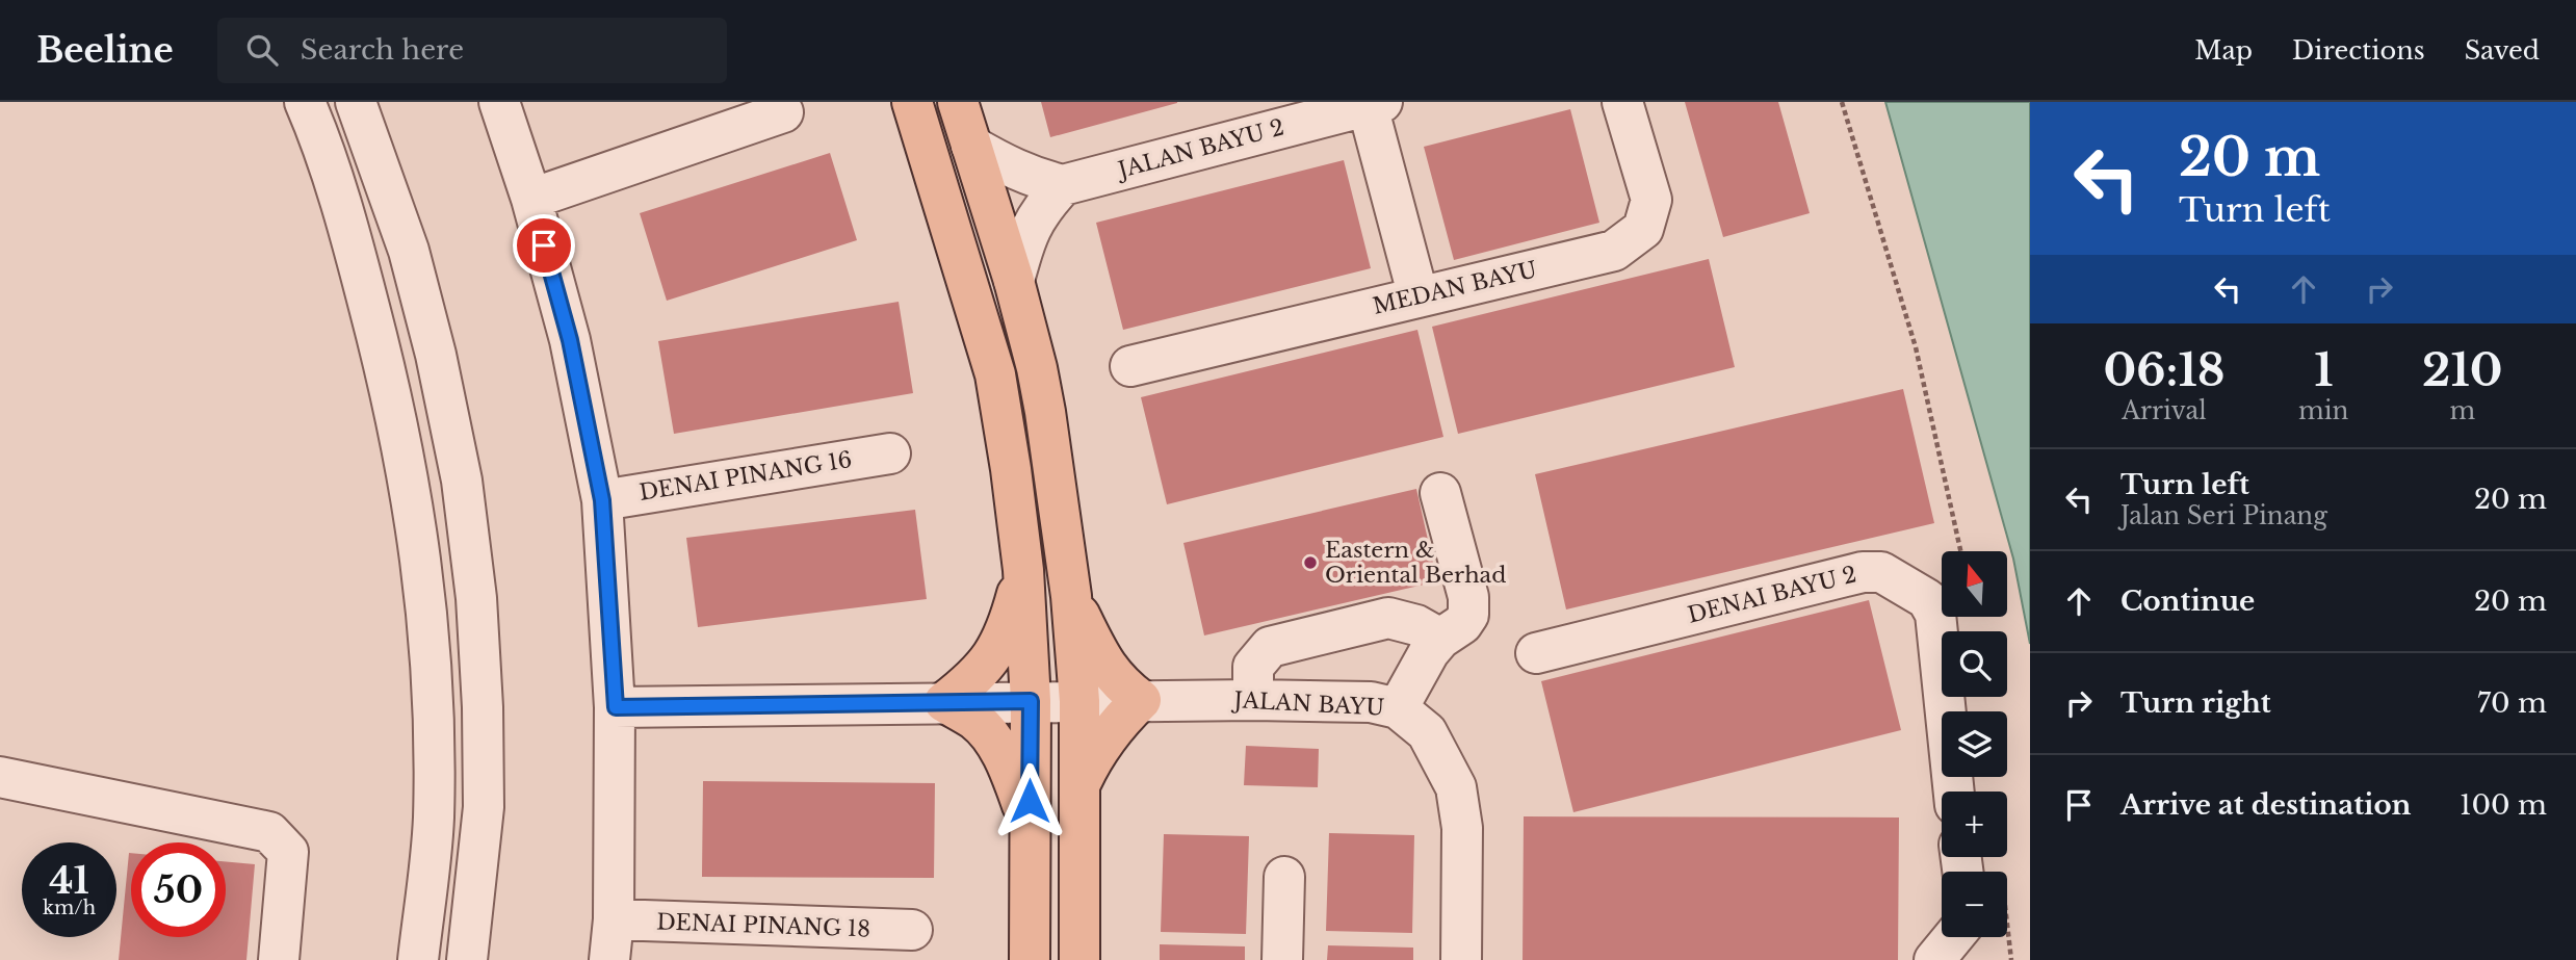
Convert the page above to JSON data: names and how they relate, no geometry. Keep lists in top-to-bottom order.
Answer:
{
  "streets": {
    "street": [
      "JALAN BAYU 2",
      "MEDAN BAYU",
      "DENAI PINANG 16",
      "DENAI BAYU 2",
      "JALAN BAYU",
      "DENAI PINANG 18"
    ]
  },
  "places": ["Eastern & Oriental Berhad"],
  "north": "top",
  "page": {
    "header": "Beeline",
    "search": "Search here",
    "nav": ["Map", "Directions", "Saved"],
    "turn": ["20 m", "Turn left"],
    "eta": [
      "06:18",
      "Arrival",
      "1",
      "min",
      "210",
      "m"
    ],
    "list": [
      {
        "name": "Turn left",
        "note": "Jalan Seri Pinang",
        "value": "20 m"
      },
      {
        "name": "Continue",
        "value": "20 m"
      },
      {
        "name": "Turn right",
        "value": "70 m"
      },
      {
        "name": "Arrive at destination",
        "value": "100 m"
      }
    ],
    "map_buttons": ["+", "−"],
    "speed": "41 km/h",
    "limit": "50"
  }
}
